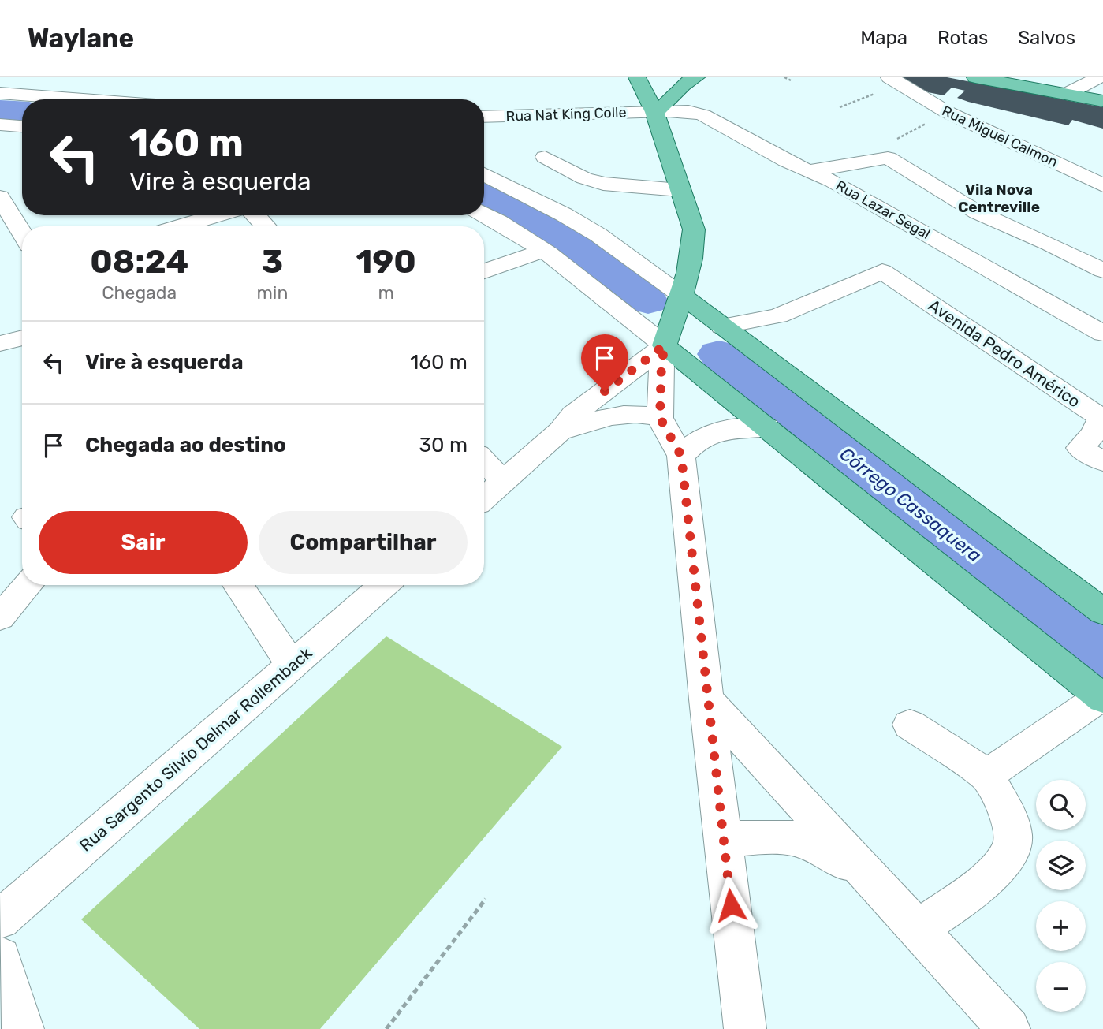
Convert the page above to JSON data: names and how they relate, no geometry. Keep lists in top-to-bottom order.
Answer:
{
  "streets": {
    "street": [
      "Rua Nat King Colle",
      "Rua Miguel Calmon",
      "Rua Lazar Segal",
      "Avenida Pedro Américo",
      "Rua Sargento Silvio Delmar Rollemback"
    ]
  },
  "crossings": [
    ["Rua Nat King Colle", "Rua Lazar Segal"]
  ],
  "districts": ["Vila Nova Centreville"],
  "water": ["Córrego Cassaquera"],
  "page": {
    "header": "Waylane",
    "nav": ["Mapa", "Rotas", "Salvos"],
    "turn": ["160 m", "Vire à esquerda"],
    "eta": [
      "08:24",
      "Chegada",
      "3",
      "min",
      "190",
      "m"
    ],
    "list": [
      {
        "name": "Vire à esquerda",
        "value": "160 m"
      },
      {
        "name": "Chegada ao destino",
        "value": "30 m"
      }
    ],
    "buttons": ["Sair", "Compartilhar"],
    "map_buttons": ["+", "−"]
  }
}
